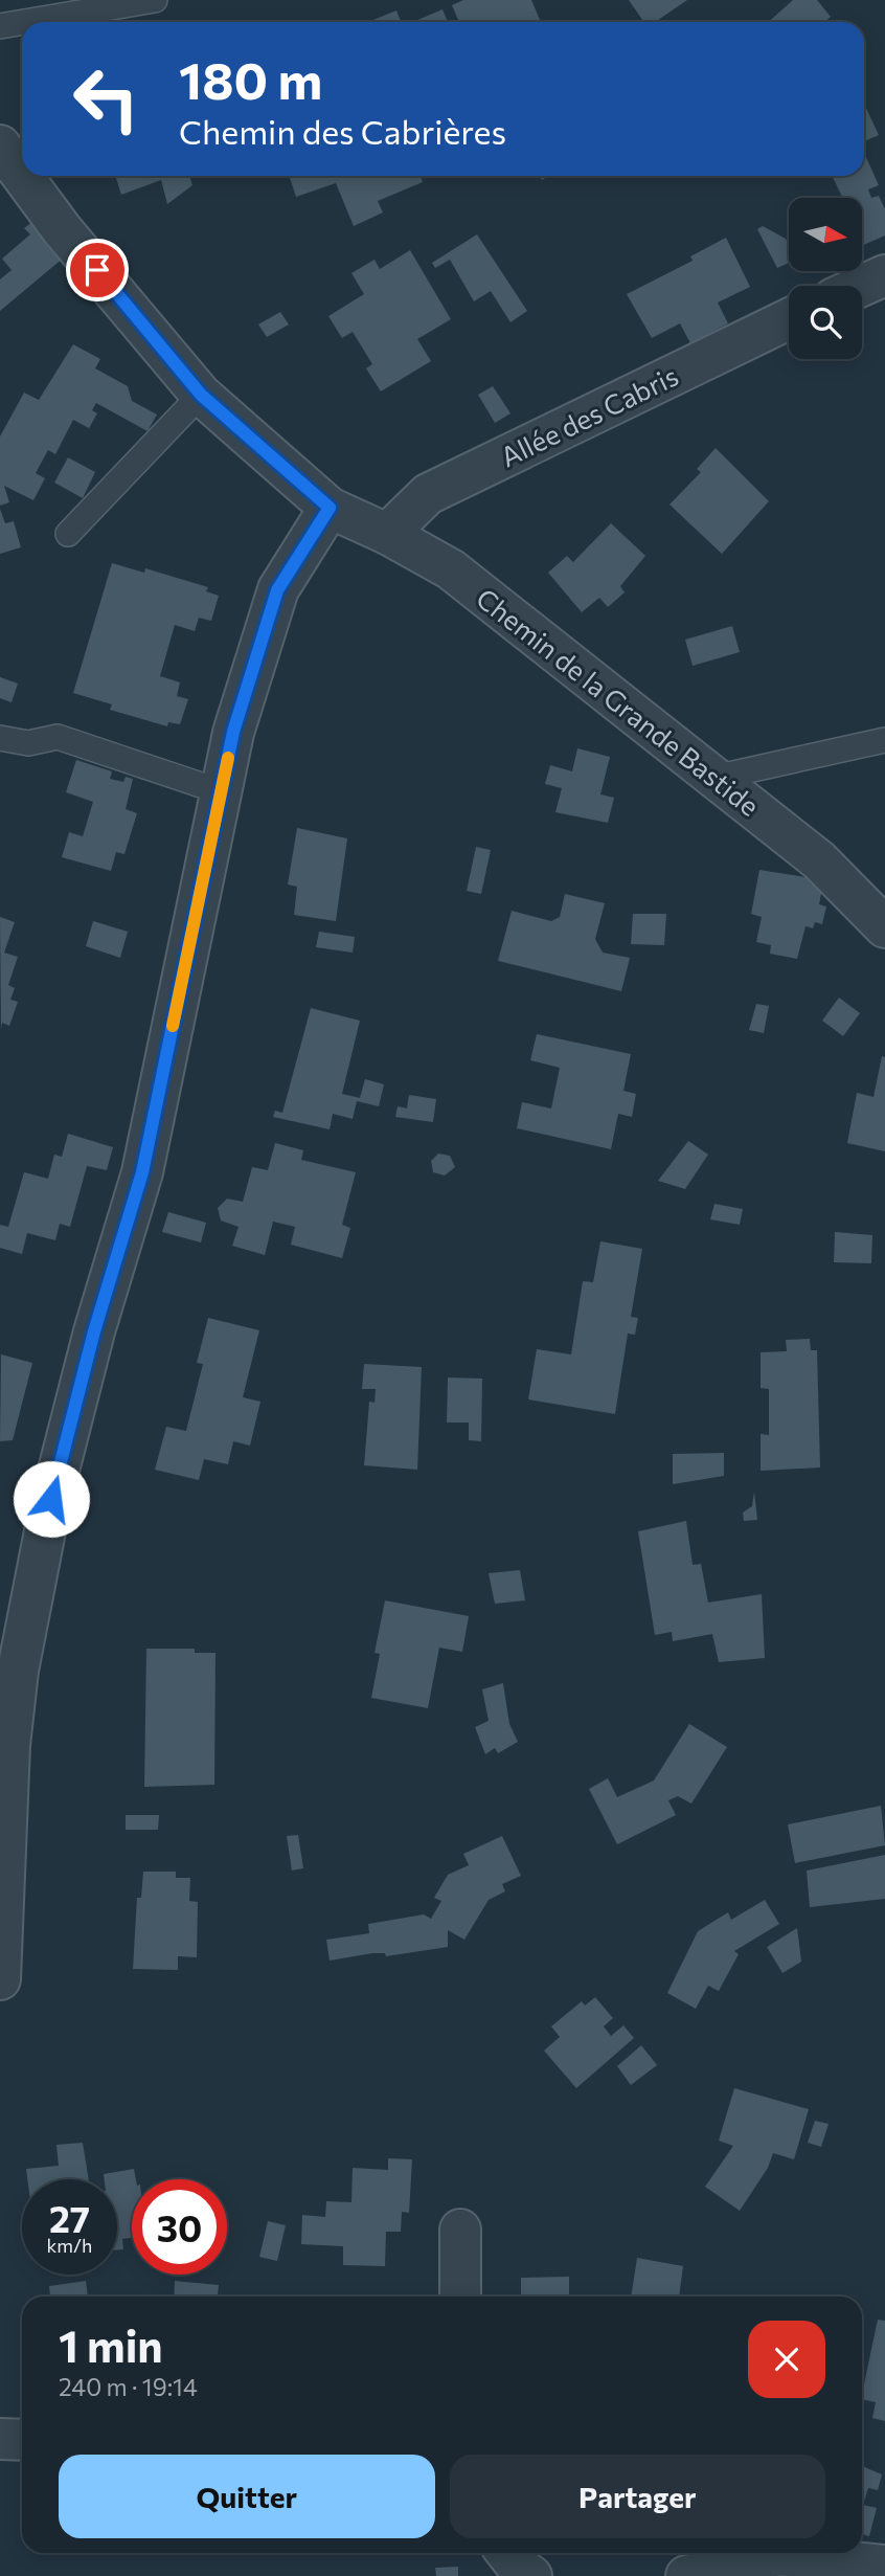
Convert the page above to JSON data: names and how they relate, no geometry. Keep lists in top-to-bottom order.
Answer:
{
  "streets": {
    "street": ["Allée des Cabris", "Chemin de la Grande Bastide"]
  },
  "crossings": [
    ["Allée des Cabris", "Chemin de la Grande Bastide"]
  ],
  "north": "right",
  "page": {
    "turn": ["180 m", "Chemin des Cabrières"],
    "speed": "27 km/h",
    "limit": "30",
    "heading": ["1 min", "240 m · 19:14"],
    "buttons": ["Quitter", "Partager"]
  }
}
